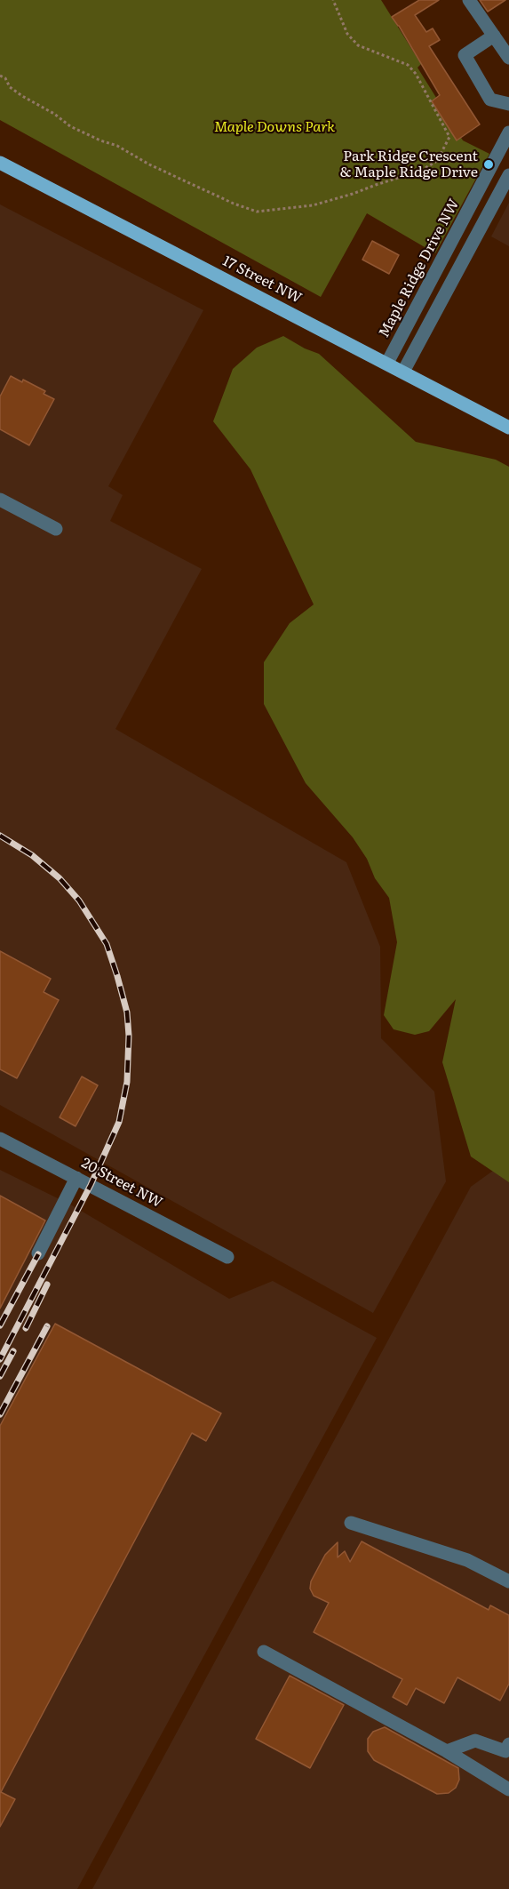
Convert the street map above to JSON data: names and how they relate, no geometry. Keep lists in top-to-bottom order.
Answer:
{
  "streets": {
    "main road": ["17 Street NW"],
    "street": ["Maple Ridge Drive NW", "20 Street NW"]
  },
  "crossings": [
    ["Maple Ridge Drive NW", "17 Street NW"]
  ],
  "parks": ["Maple Downs Park"],
  "places": ["Park Ridge Crescent & Maple Ridge Drive"]
}
